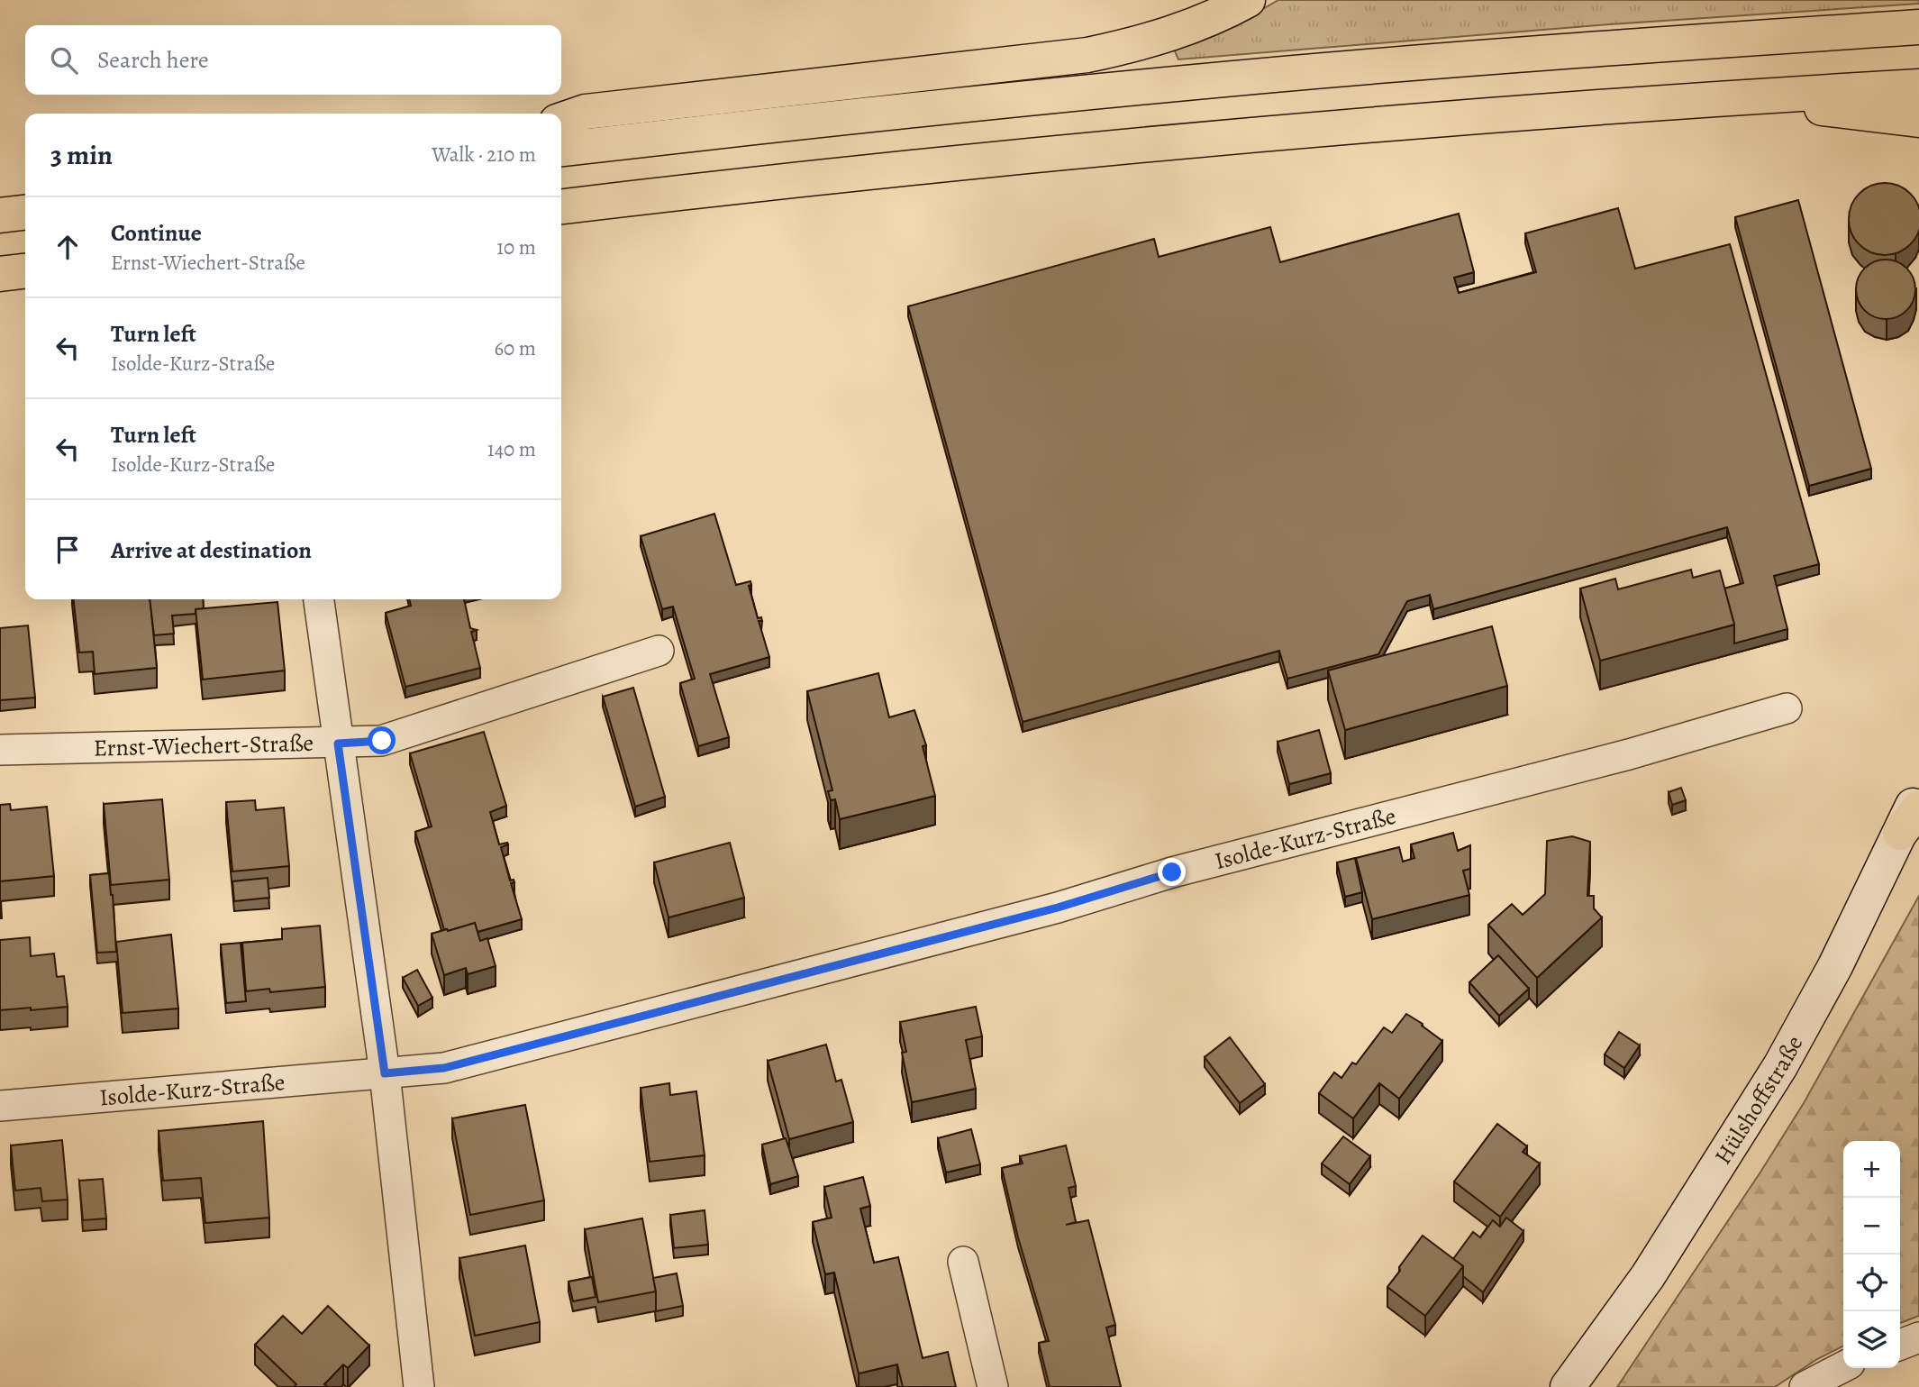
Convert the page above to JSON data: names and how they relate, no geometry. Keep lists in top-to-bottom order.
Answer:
{
  "streets": {
    "main road": ["Hülshoffstraße"],
    "street": ["Ernst-Wiechert-Straße", "Isolde-Kurz-Straße"]
  },
  "page": {
    "search": "Search here",
    "heading": ["3 min", "Walk · 210 m"],
    "list": [
      ["Continue", "Ernst-Wiechert-Straße", "10 m"],
      ["Turn left", "Isolde-Kurz-Straße", "60 m"],
      ["Turn left", "Isolde-Kurz-Straße", "140 m"],
      "Arrive at destination"
    ],
    "map_buttons": ["+", "−"]
  }
}
